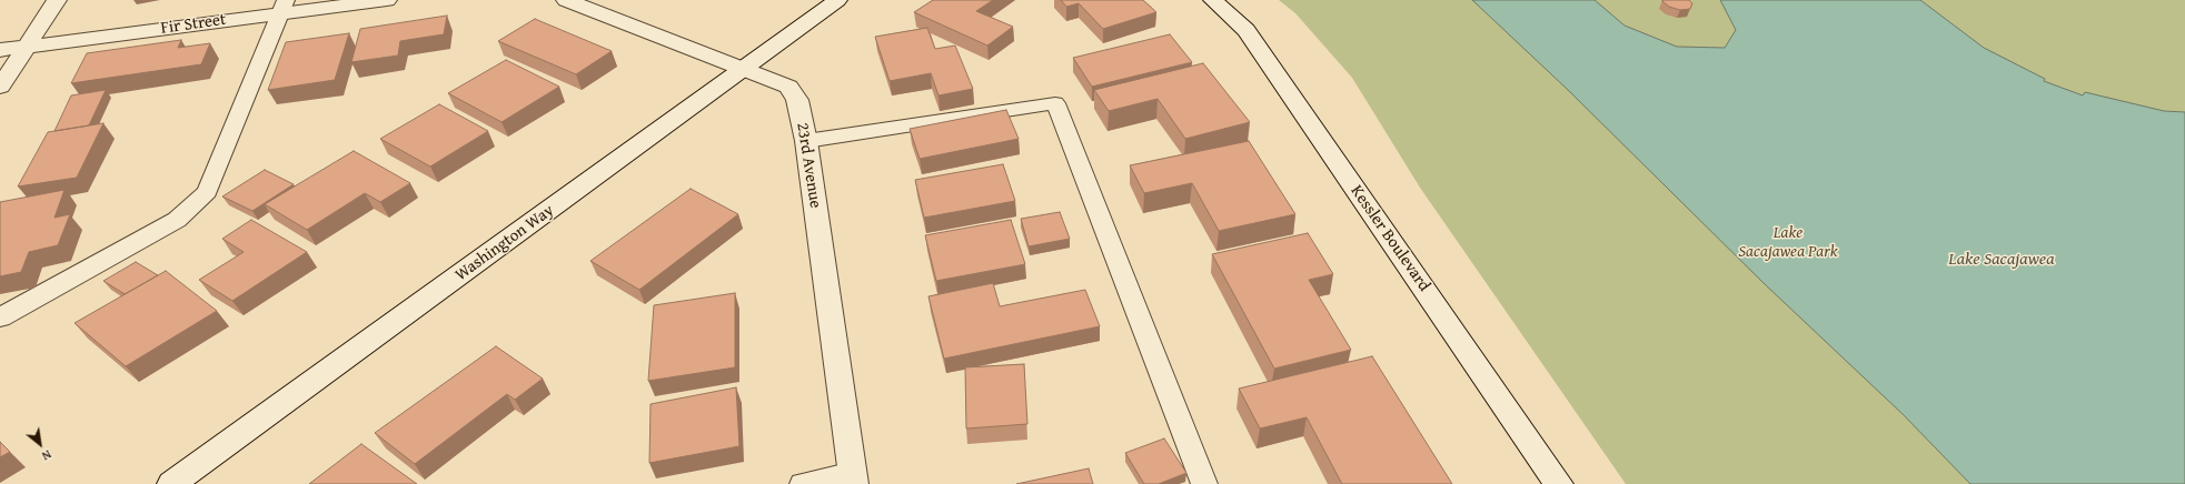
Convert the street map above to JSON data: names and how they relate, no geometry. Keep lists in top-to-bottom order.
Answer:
{
  "streets": {
    "street": [
      "Fir Street",
      "23rd Avenue",
      "Kessler Boulevard",
      "Washington Way"
    ]
  },
  "crossings": [
    ["23rd Avenue", "Washington Way"]
  ],
  "water": ["Lake Sacajawea"],
  "parks": ["Lake Sacajawea Park"],
  "north": "bottom right"
}
